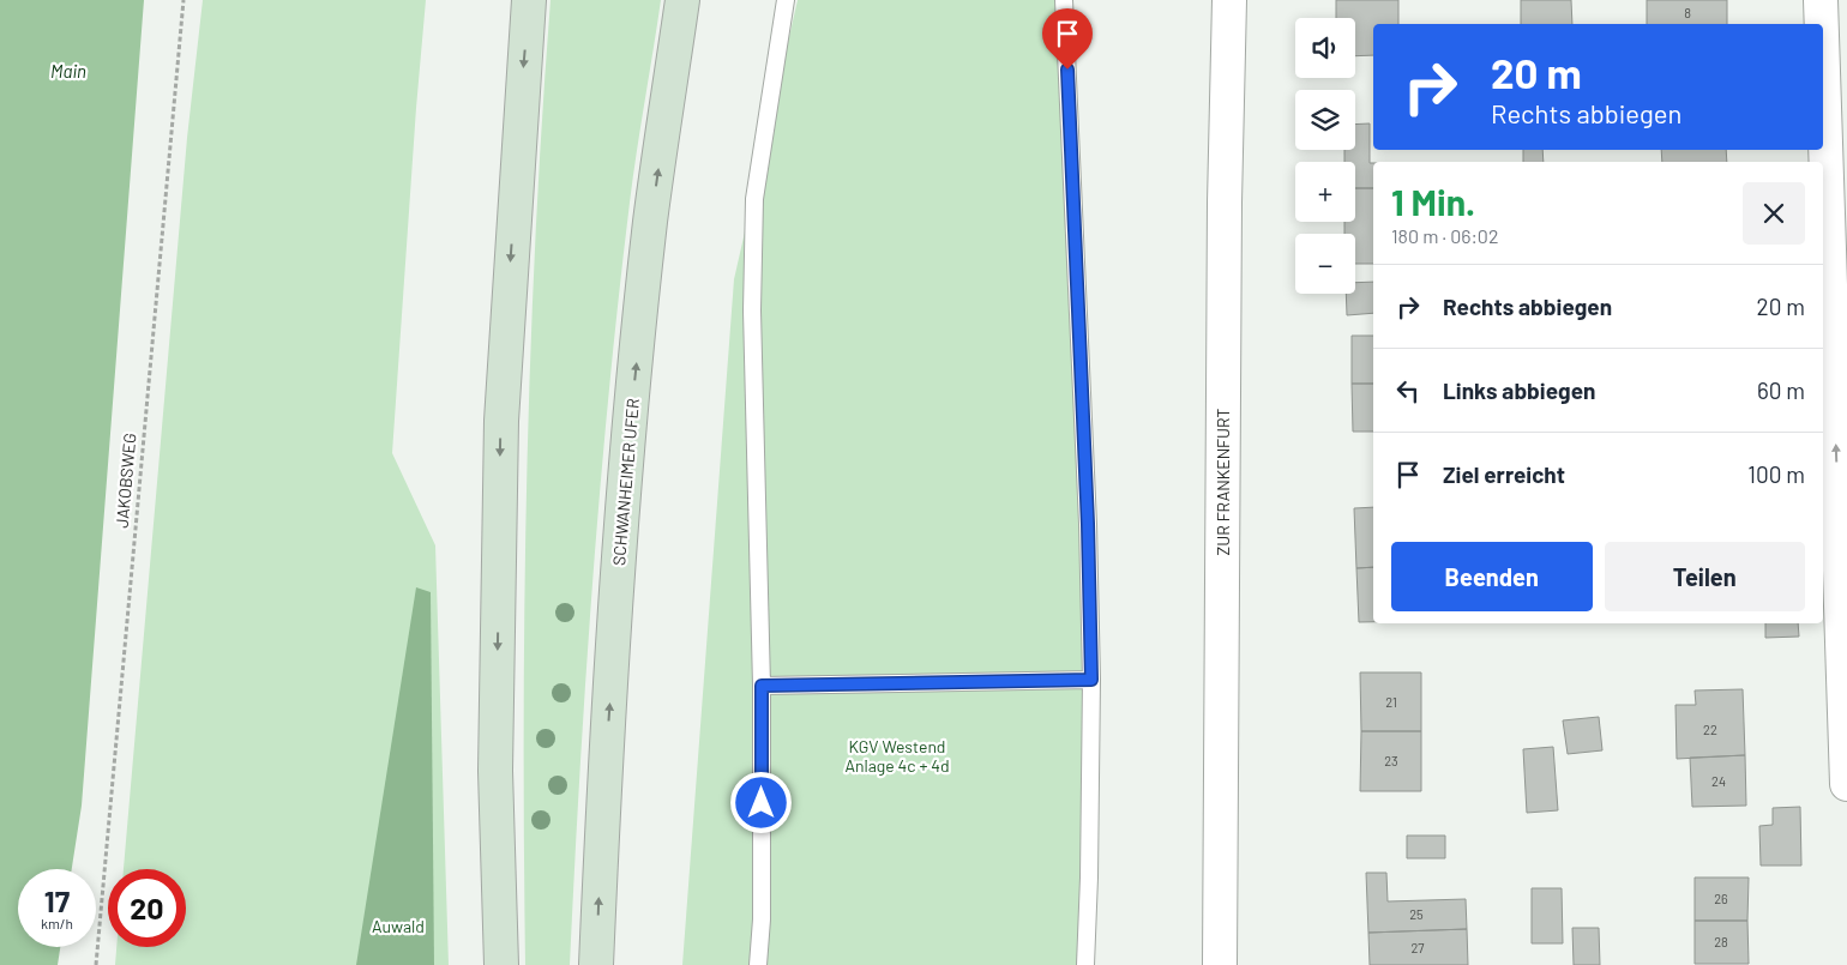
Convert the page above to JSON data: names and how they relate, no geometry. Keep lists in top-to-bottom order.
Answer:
{
  "streets": {
    "main road": ["SCHWANHEIMER UFER"],
    "street": ["ZUR FRANKENFURT"],
    "path": ["JAKOBSWEG"]
  },
  "water": ["Main"],
  "parks": ["KGV Westend Anlage 4c + 4d", "Auwald"],
  "house_numbers": [
    "8",
    "21",
    "22",
    "23",
    "24",
    "26",
    "25",
    "28",
    "27"
  ],
  "page": {
    "map_buttons": ["+", "−"],
    "turn": ["20 m", "Rechts abbiegen"],
    "heading": ["1 Min.", "180 m · 06:02"],
    "list": [
      {
        "name": "Rechts abbiegen",
        "value": "20 m"
      },
      {
        "name": "Links abbiegen",
        "value": "60 m"
      },
      {
        "name": "Ziel erreicht",
        "value": "100 m"
      }
    ],
    "buttons": ["Beenden", "Teilen"],
    "speed": "17 km/h",
    "limit": "20"
  }
}
